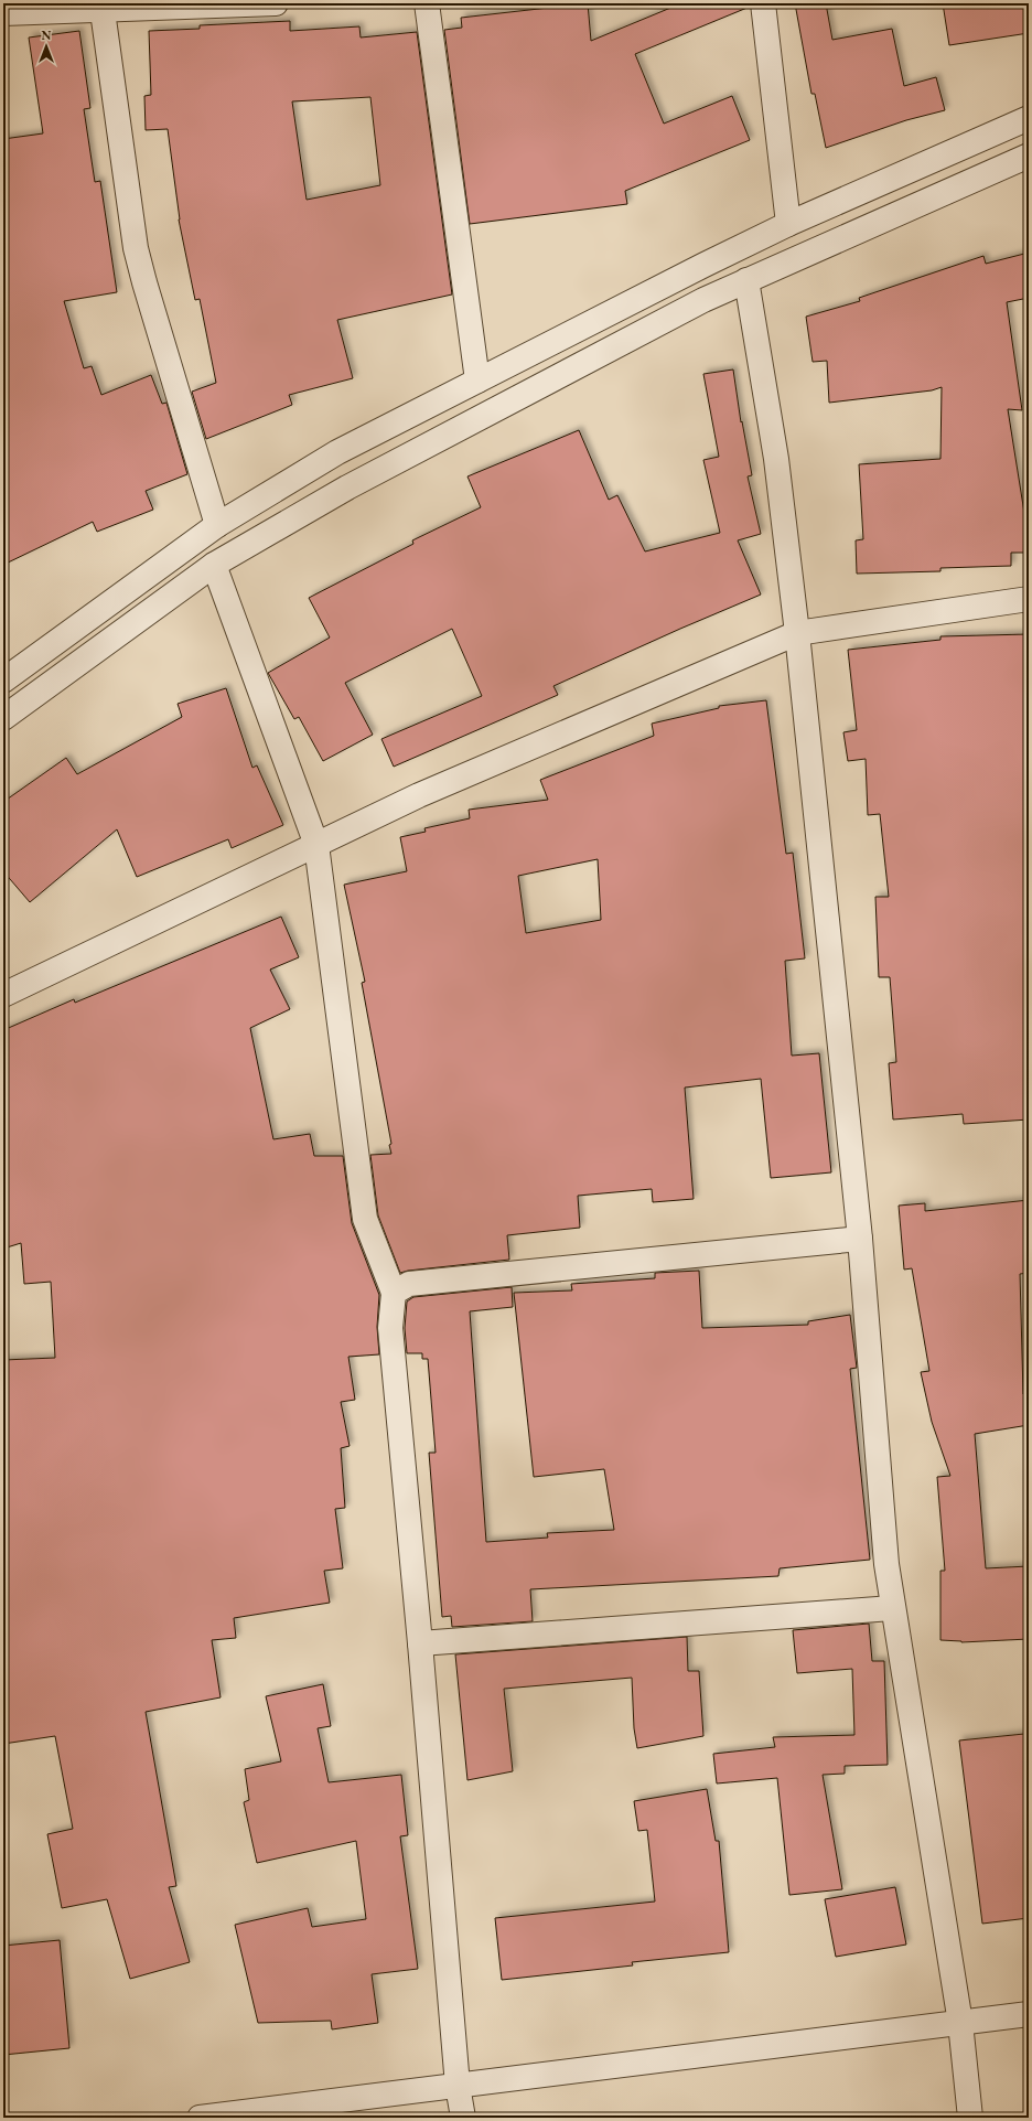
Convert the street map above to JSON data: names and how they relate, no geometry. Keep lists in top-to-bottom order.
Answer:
{
  "north": "top"
}
